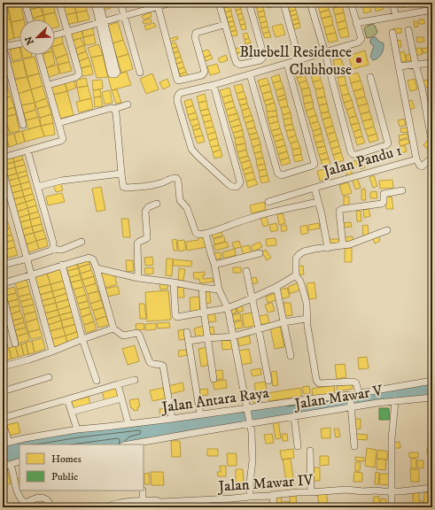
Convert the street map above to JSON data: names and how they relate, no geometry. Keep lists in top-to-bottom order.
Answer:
{
  "streets": {
    "street": [
      "Jalan Pandu 1",
      "Jalan Mawar V",
      "Jalan Antara Raya",
      "Jalan Mawar IV"
    ]
  },
  "places": ["Bluebell Residence Clubhouse"],
  "legend": ["Homes", "Public"],
  "north": "bottom left"
}
